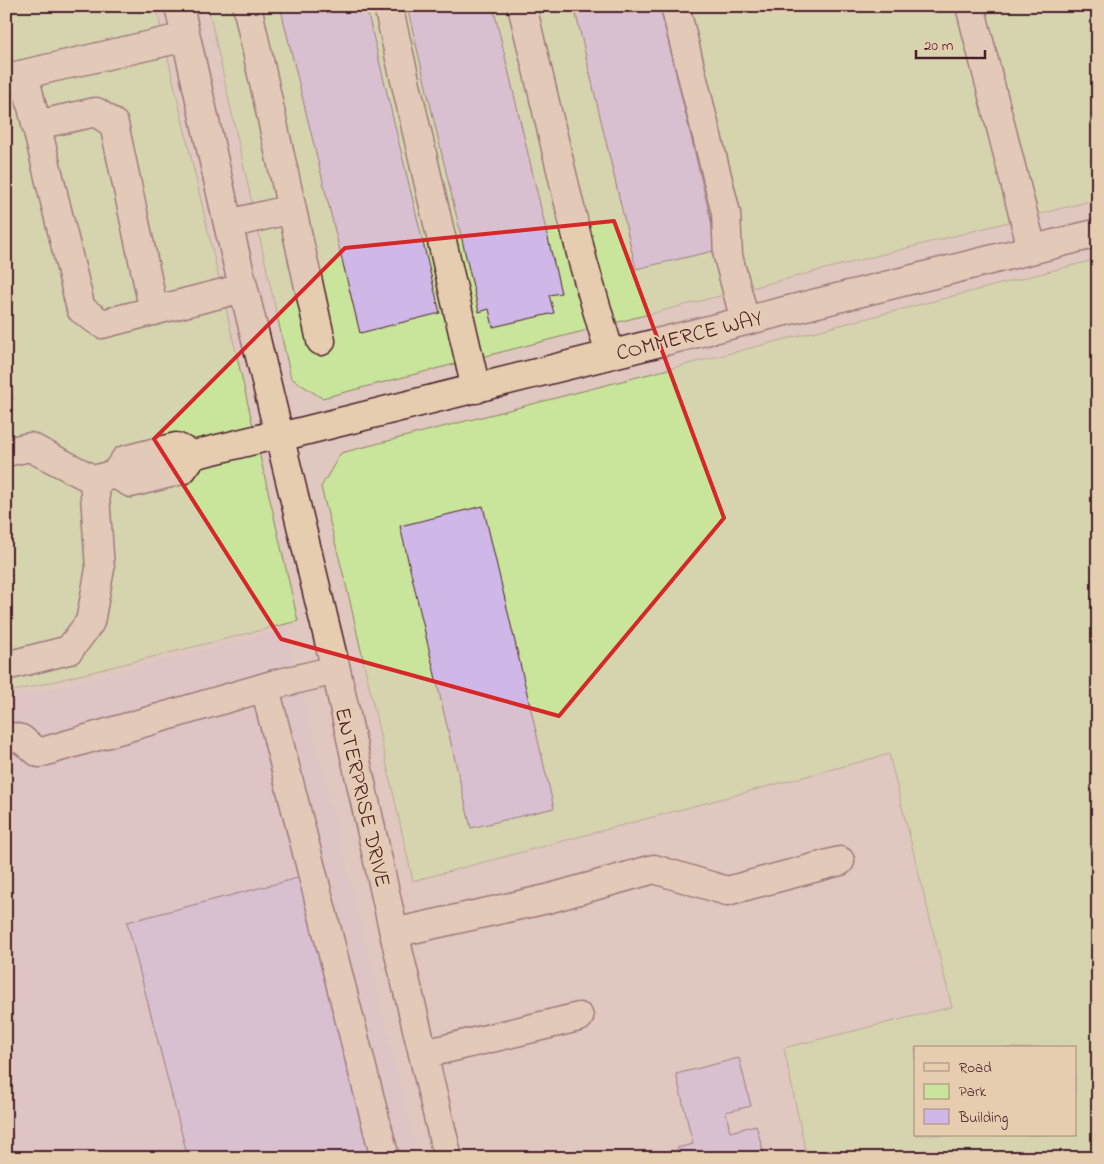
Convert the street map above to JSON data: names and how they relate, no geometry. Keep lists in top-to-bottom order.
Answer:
{
  "streets": {
    "street": ["COMMERCE WAY", "ENTERPRISE DRIVE"]
  },
  "crossings": [
    ["COMMERCE WAY", "ENTERPRISE DRIVE"]
  ],
  "legend": ["Road", "Park", "Building"],
  "scale_bar": "20 m"
}
